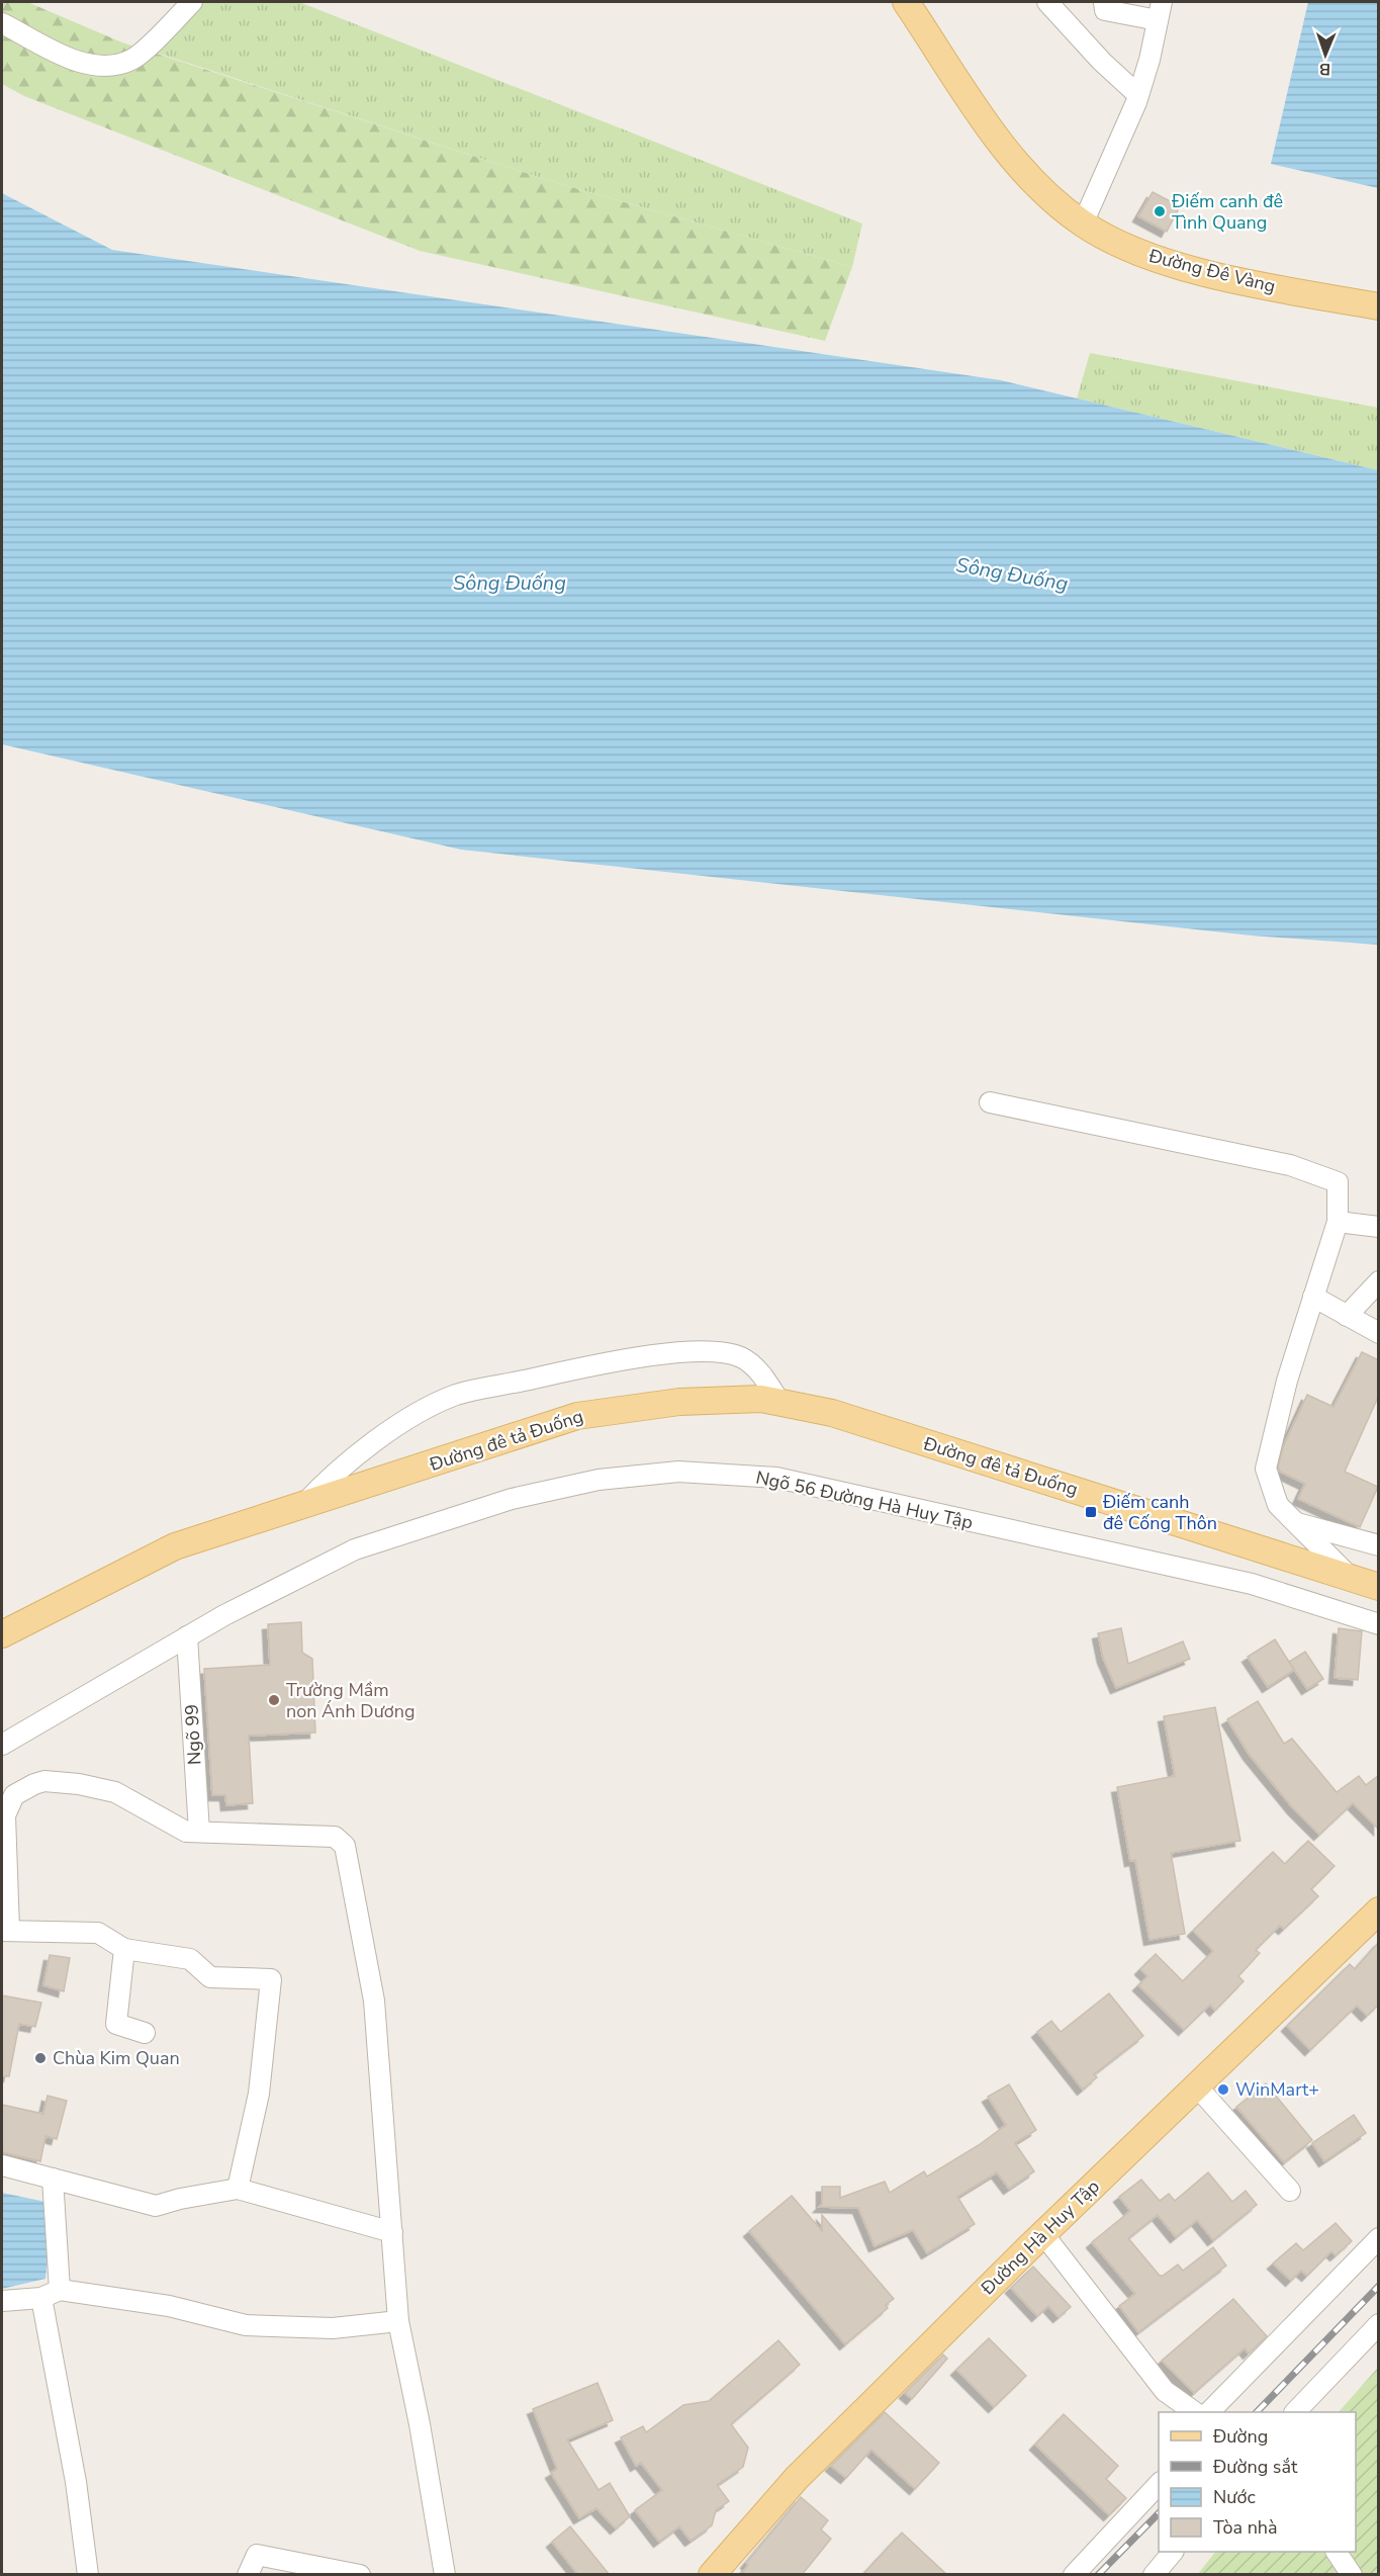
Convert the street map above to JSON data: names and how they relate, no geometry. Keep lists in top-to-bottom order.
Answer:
{
  "streets": {
    "main road": ["Đường Đê Vàng", "Đường đê tả Đuống", "Đường Hà Huy Tập"],
    "street": ["Ngõ 56 Đường Hà Huy Tập", "Ngõ 99"]
  },
  "crossings": [
    ["Ngõ 56 Đường Hà Huy Tập", "Ngõ 99"]
  ],
  "water": ["Sông Đuống"],
  "places": {
    "other": [
      "Điếm canh đê Tình Quang",
      "Trường Mầm non Ánh Dương",
      "Chùa Kim Quan",
      "WinMart+"
    ],
    "transit": ["Điếm canh đê Cống Thôn"]
  },
  "legend": [
    "Đường",
    "Đường sắt",
    "Nước",
    "Tòa nhà"
  ],
  "north": "bottom"
}
